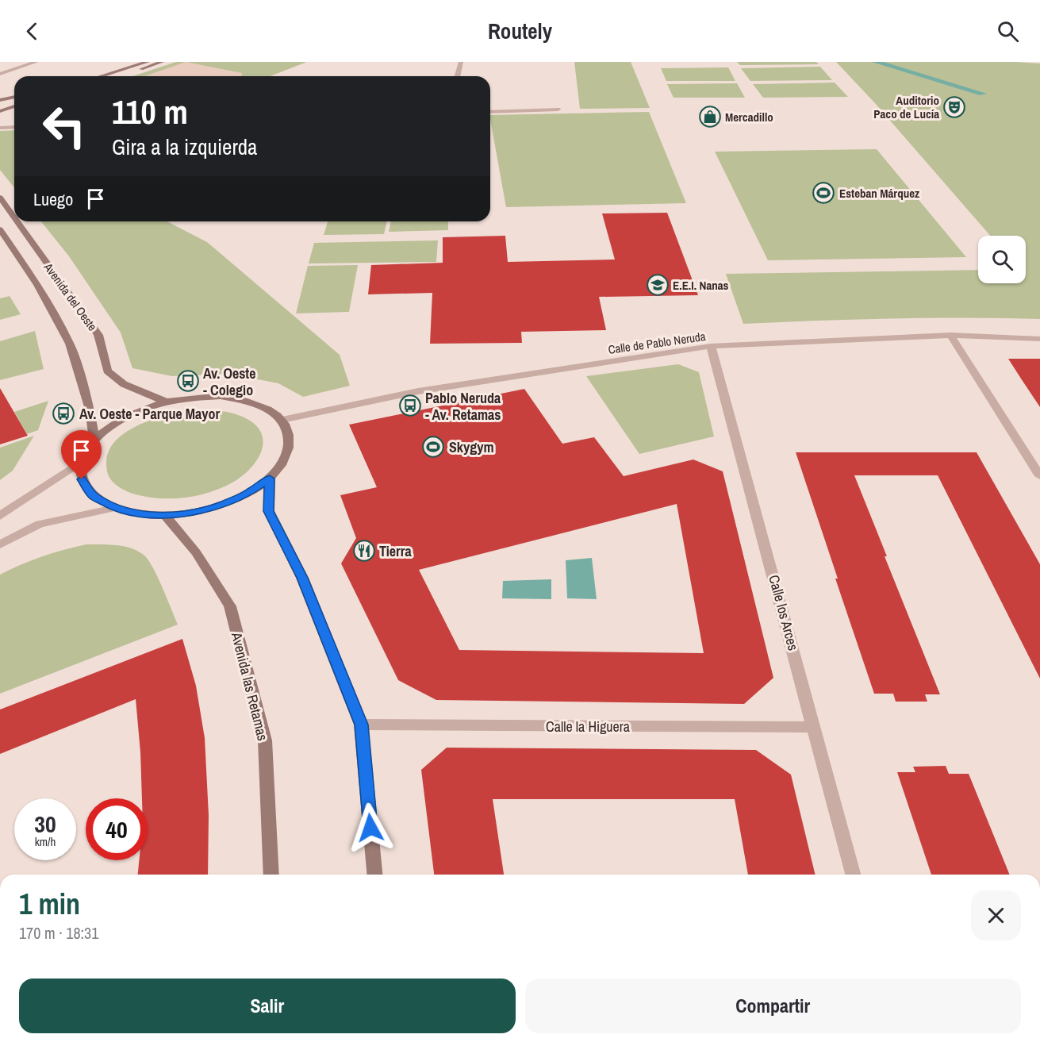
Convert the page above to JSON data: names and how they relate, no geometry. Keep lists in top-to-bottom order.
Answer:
{
  "streets": {
    "street": [
      "Avenida del Oeste",
      "Calle de Pablo Neruda",
      "Calle los Arces",
      "Avenida las Retamas",
      "Calle la Higuera"
    ]
  },
  "crossings": [
    ["Avenida del Oeste", "Calle de Pablo Neruda"],
    ["Avenida del Oeste", "Avenida las Retamas"],
    ["Calle de Pablo Neruda", "Calle los Arces"],
    ["Calle de Pablo Neruda", "Avenida las Retamas"],
    ["Calle los Arces", "Calle la Higuera"]
  ],
  "places": {
    "theatre": ["Auditorio Paco de Lucía"],
    "shop": ["Mercadillo"],
    "sports": ["Esteban Márquez", "Skygym"],
    "school or university": ["E.E.I. Nanas"],
    "bus stop": ["Av. Oeste - Colegio", "Pablo Neruda - Av. Retamas", "Av. Oeste - Parque Mayor"],
    "restaurant": ["Tierra"]
  },
  "page": {
    "header": "Routely",
    "turn": ["110 m", "Gira a la izquierda"],
    "then": "Luego",
    "speed": "30 km/h",
    "limit": "40",
    "heading": ["1 min", "170 m · 18:31"],
    "buttons": ["Salir", "Compartir"]
  }
}
